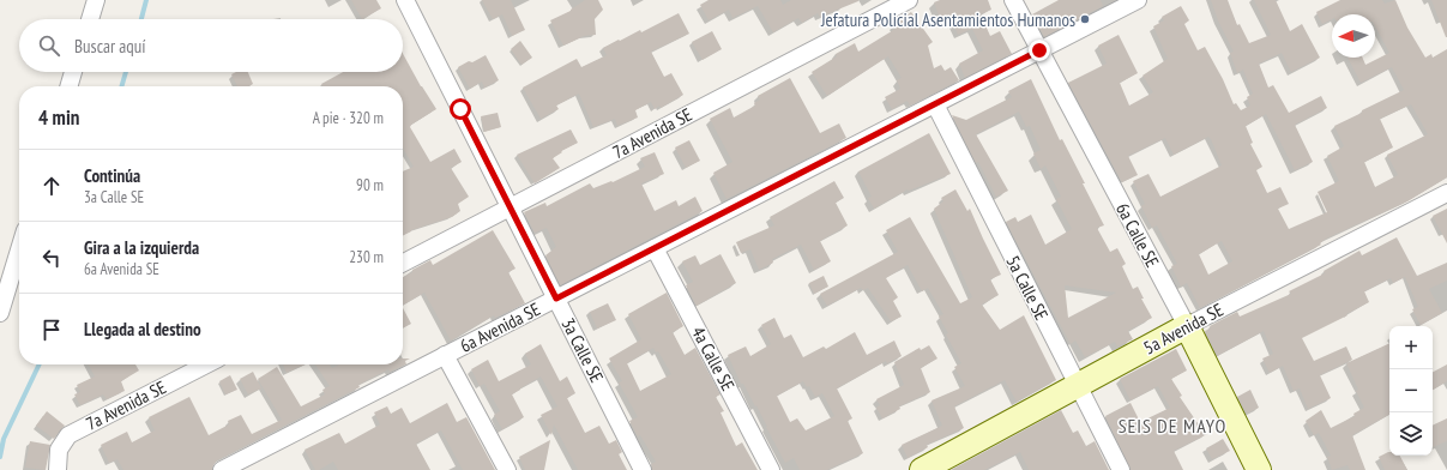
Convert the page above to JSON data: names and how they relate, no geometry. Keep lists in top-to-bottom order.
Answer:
{
  "streets": {
    "street": [
      "7a Avenida SE",
      "6a Calle SE",
      "5a Calle SE",
      "6a Avenida SE",
      "5a Avenida SE",
      "3a Calle SE",
      "4a Calle SE"
    ]
  },
  "crossings": [
    ["7a Avenida SE", "3a Calle SE"],
    ["6a Calle SE", "6a Avenida SE"],
    ["6a Calle SE", "5a Avenida SE"],
    ["5a Calle SE", "6a Avenida SE"],
    ["5a Calle SE", "5a Avenida SE"],
    ["6a Avenida SE", "3a Calle SE"],
    ["6a Avenida SE", "4a Calle SE"]
  ],
  "districts": ["SEIS DE MAYO"],
  "places": ["Jefatura Policial Asentamientos Humanos"],
  "north": "left",
  "page": {
    "search": "Buscar aquí",
    "heading": ["4 min", "A pie · 320 m"],
    "list": [
      ["Continúa", "3a Calle SE", "90 m"],
      ["Gira a la izquierda", "6a Avenida SE", "230 m"],
      "Llegada al destino"
    ],
    "map_buttons": ["+", "−"]
  }
}
